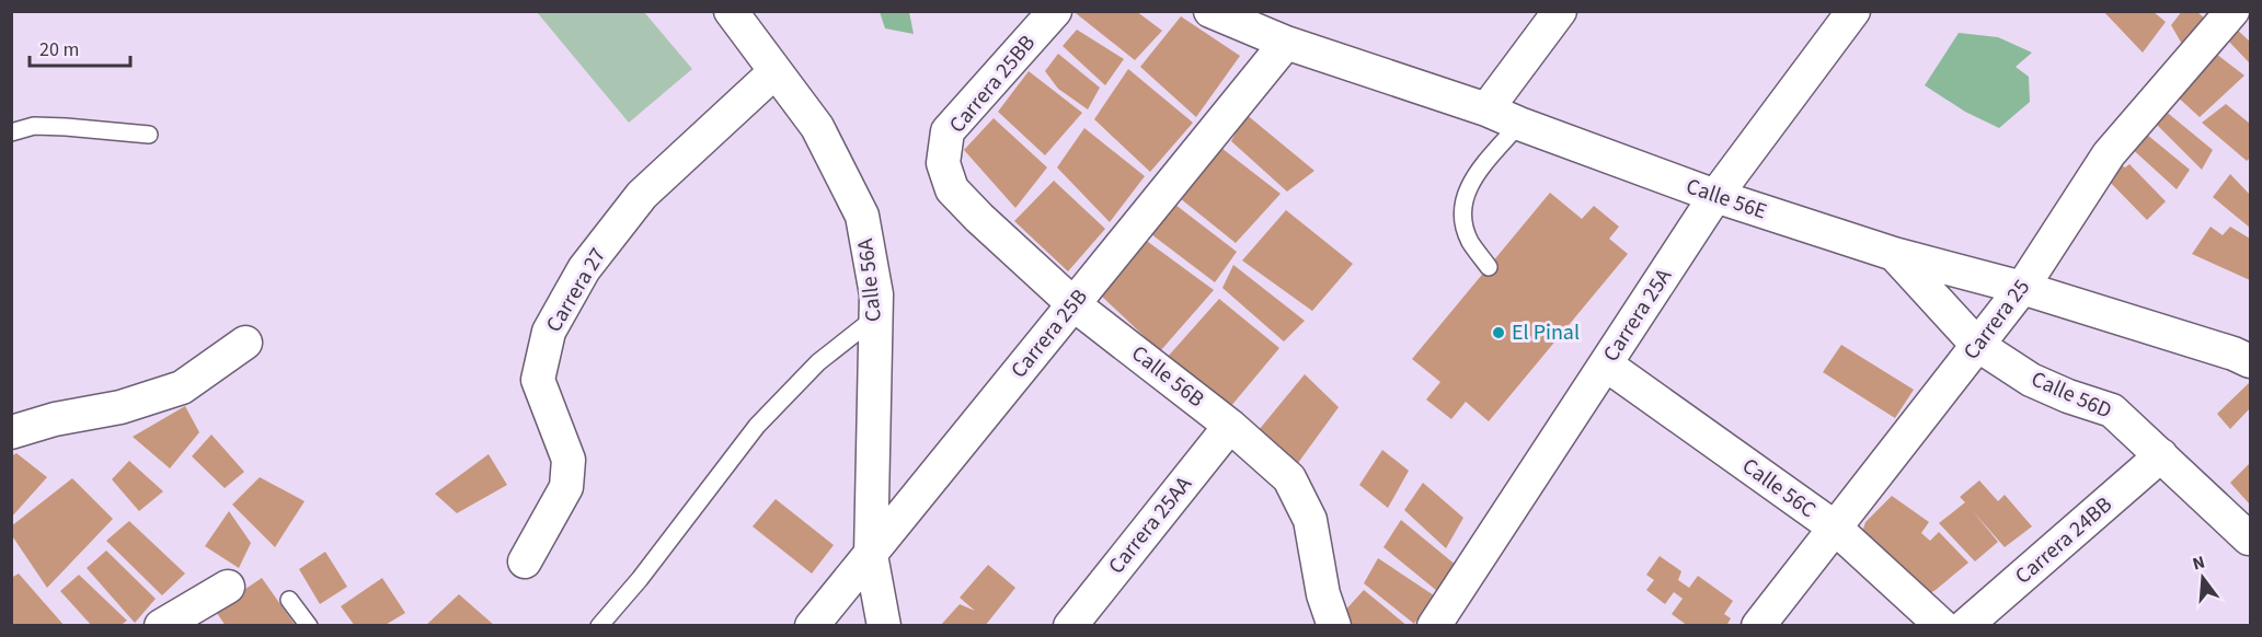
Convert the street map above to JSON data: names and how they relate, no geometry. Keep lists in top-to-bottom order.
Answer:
{
  "streets": {
    "street": [
      "Carrera 25BB",
      "Calle 56E",
      "Calle 56A",
      "Carrera 27",
      "Carrera 25A",
      "Carrera 25",
      "Carrera 25B",
      "Calle 56B",
      "Calle 56D",
      "Calle 56C",
      "Carrera 25AA",
      "Carrera 24BB"
    ]
  },
  "crossings": [
    ["Carrera 25BB", "Calle 56B"],
    ["Calle 56E", "Carrera 25A"],
    ["Calle 56E", "Carrera 25"],
    ["Calle 56E", "Carrera 25B"],
    ["Calle 56E", "Calle 56D"],
    ["Calle 56A", "Carrera 27"],
    ["Calle 56A", "Carrera 25B"],
    ["Carrera 25A", "Calle 56C"],
    ["Carrera 25", "Calle 56D"],
    ["Carrera 25", "Calle 56C"],
    ["Carrera 25B", "Calle 56B"],
    ["Calle 56B", "Carrera 25AA"],
    ["Calle 56D", "Carrera 24BB"]
  ],
  "places": ["El Pinal"],
  "scale_bar": "20 m",
  "north": "top"
}
